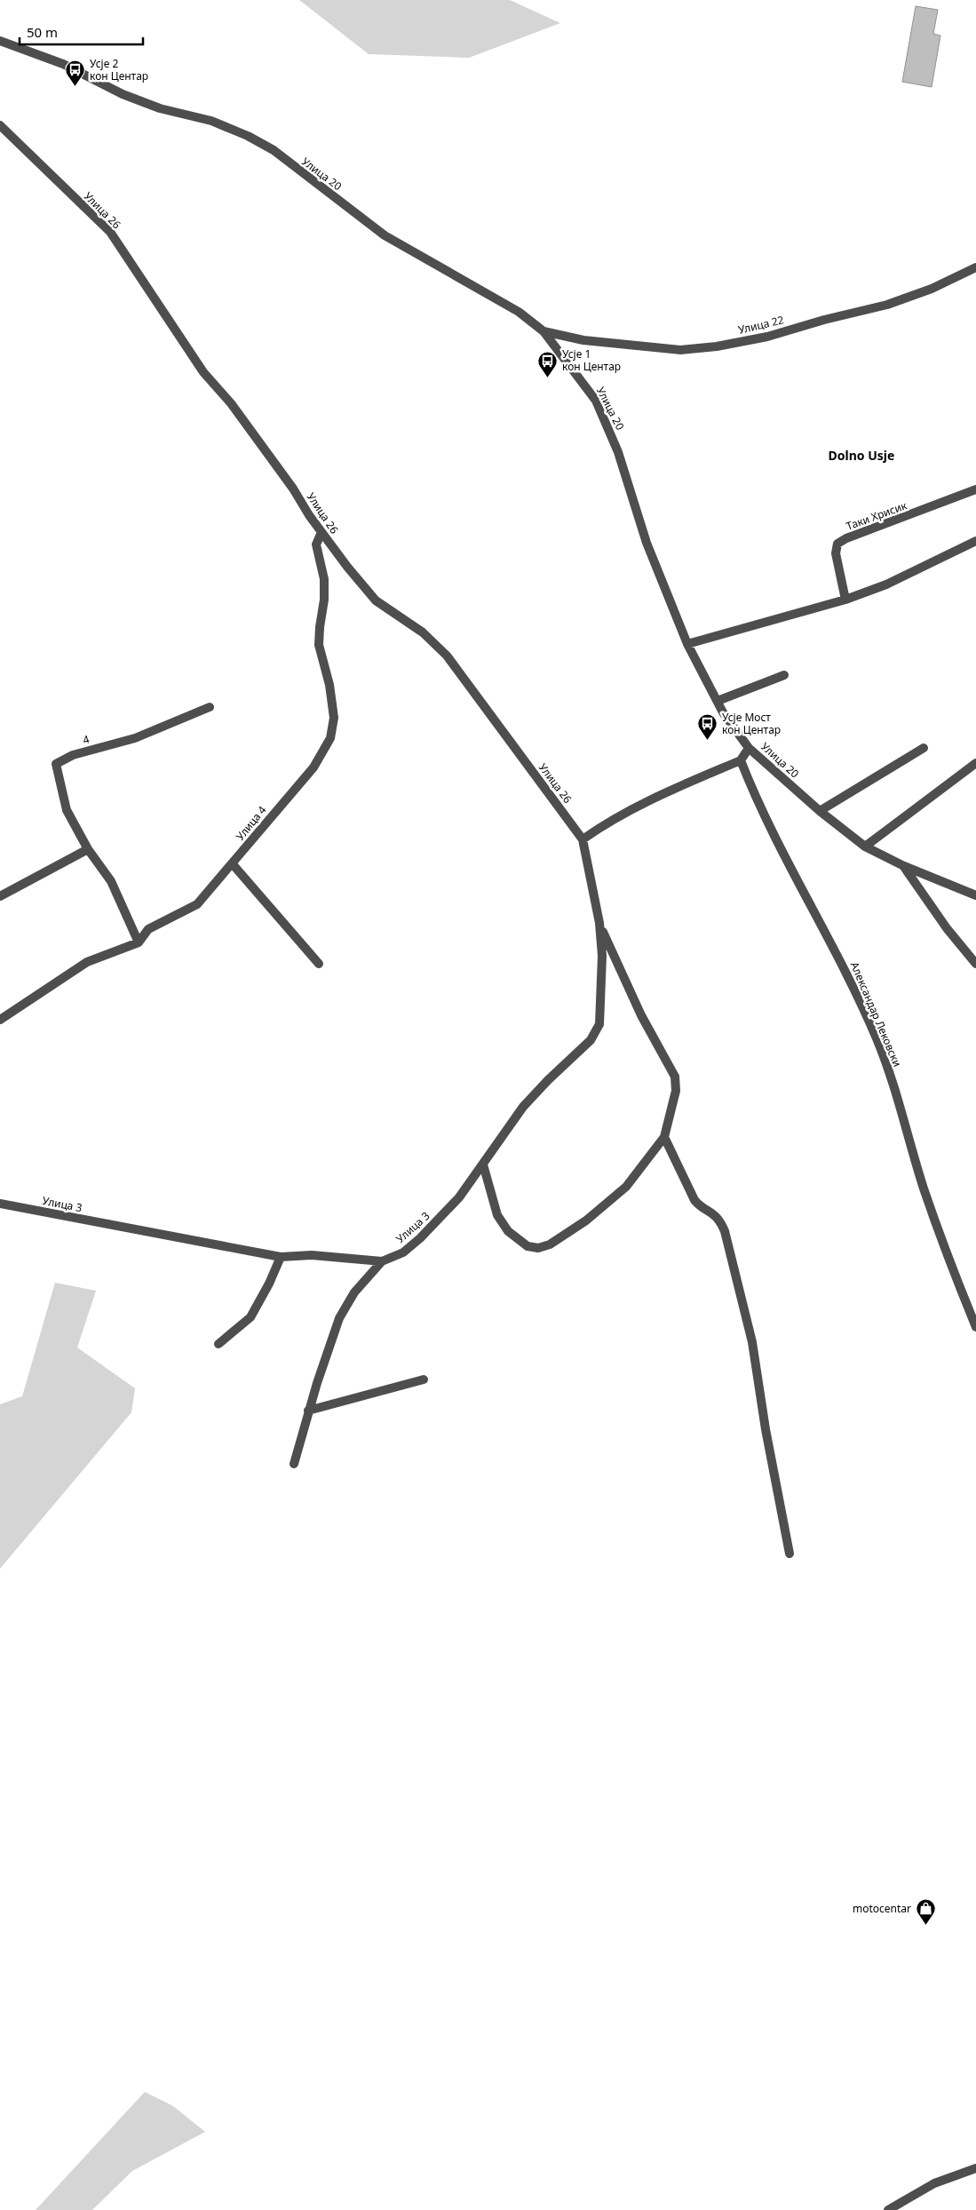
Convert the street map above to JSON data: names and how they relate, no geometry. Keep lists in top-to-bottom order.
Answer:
{
  "streets": {
    "street": [
      "Улица 20",
      "Улица 26",
      "Улица 22",
      "Таки Хрисик",
      "4",
      "Улица 4",
      "Александар Лековски",
      "Улица 3"
    ]
  },
  "crossings": [
    ["Улица 20", "Улица 22"],
    ["Улица 26", "Улица 4"],
    ["Улица 26", "Улица 3"],
    ["4", "Улица 4"]
  ],
  "districts": ["Dolno Usje"],
  "places": {
    "bus stop": ["Усје 2 кон Центар", "Усје 1 кон Центар", "Усје Мост кон Центар"],
    "shop": ["motocentar"]
  },
  "scale_bar": "50 m"
}
